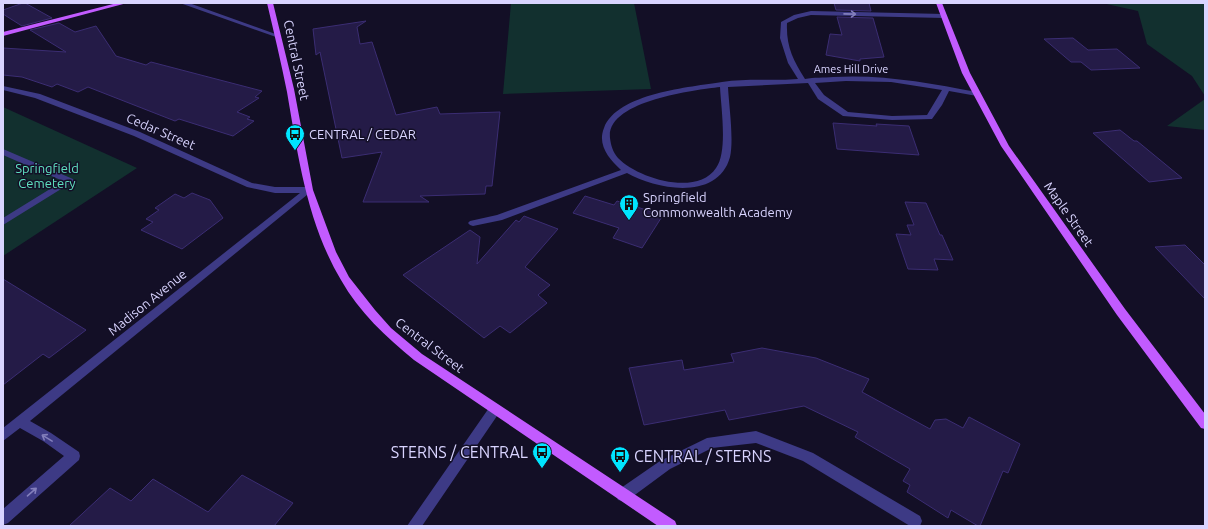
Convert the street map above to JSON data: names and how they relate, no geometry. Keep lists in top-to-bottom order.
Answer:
{
  "streets": {
    "main road": ["Central Street", "Maple Street"],
    "street": ["Ames Hill Drive", "Cedar Street", "Madison Avenue"]
  },
  "crossings": [
    ["Central Street", "Cedar Street"],
    ["Central Street", "Madison Avenue"],
    ["Ames Hill Drive", "Maple Street"],
    ["Cedar Street", "Madison Avenue"]
  ],
  "parks": ["Springfield Cemetery"],
  "places": {
    "bus stop": ["CENTRAL / CEDAR", "STERNS / CENTRAL", "CENTRAL / STERNS"],
    "building": ["Springfield Commonwealth Academy"]
  }
}
